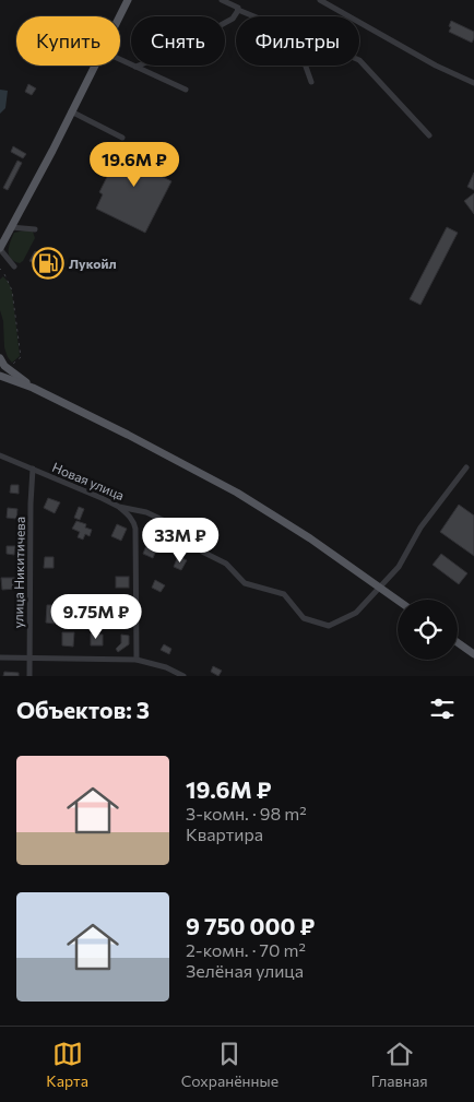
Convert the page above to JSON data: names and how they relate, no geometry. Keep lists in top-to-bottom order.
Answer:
{
  "streets": {
    "street": ["Новая улица", "улица Никитичева"]
  },
  "crossings": [
    ["Новая улица", "улица Никитичева"]
  ],
  "places": {
    "fuel station": ["Лукойл"]
  },
  "page": {
    "chip": ["Купить", "Снять", "Фильтры"],
    "price": ["19.6M ₽", "33M ₽", "9.75M ₽"],
    "heading": "Объектов: 3",
    "list": [
      {
        "name": "19.6M ₽",
        "note": "3-комн. · 98 m² · Квартира"
      },
      {
        "name": "9 750 000 ₽",
        "note": "2-комн. · 70 m² · Зелёная улица"
      }
    ],
    "tabs": ["Карта", "Сохранённые", "Главная"]
  }
}
